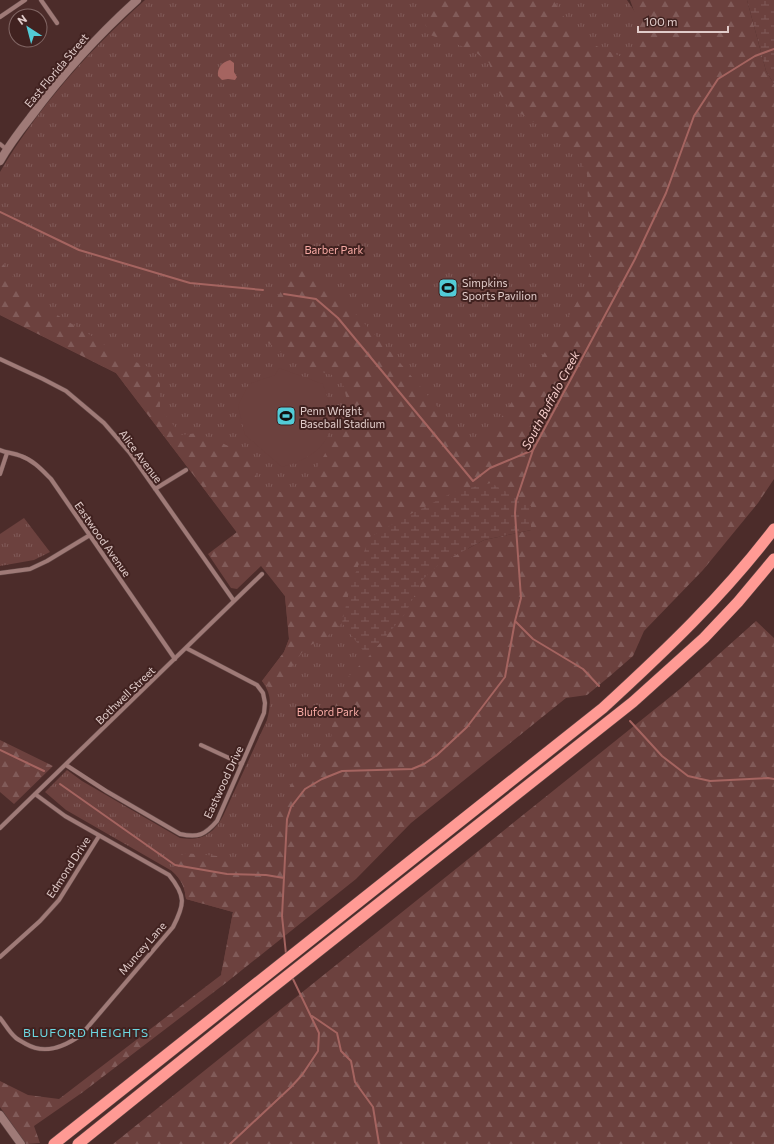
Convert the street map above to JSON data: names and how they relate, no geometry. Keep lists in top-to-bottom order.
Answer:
{
  "streets": {
    "main road": ["East Florida Street"],
    "street": [
      "Alice Avenue",
      "Eastwood Avenue",
      "Bothwell Street",
      "Eastwood Drive",
      "Edmond Drive",
      "Muncey Lane"
    ]
  },
  "crossings": [
    ["Alice Avenue", "Bothwell Street"],
    ["Eastwood Avenue", "Bothwell Street"],
    ["Bothwell Street", "Eastwood Drive"],
    ["Bothwell Street", "Muncey Lane"],
    ["Edmond Drive", "Muncey Lane"]
  ],
  "districts": ["BLUFORD HEIGHTS"],
  "water": ["South Buffalo Creek"],
  "parks": ["Barber Park", "Bluford Park"],
  "places": {
    "sports": ["Simpkins Sports Pavilion", "Penn Wright Baseball Stadium"]
  },
  "scale_bar": "100 m",
  "north": "top left"
}
